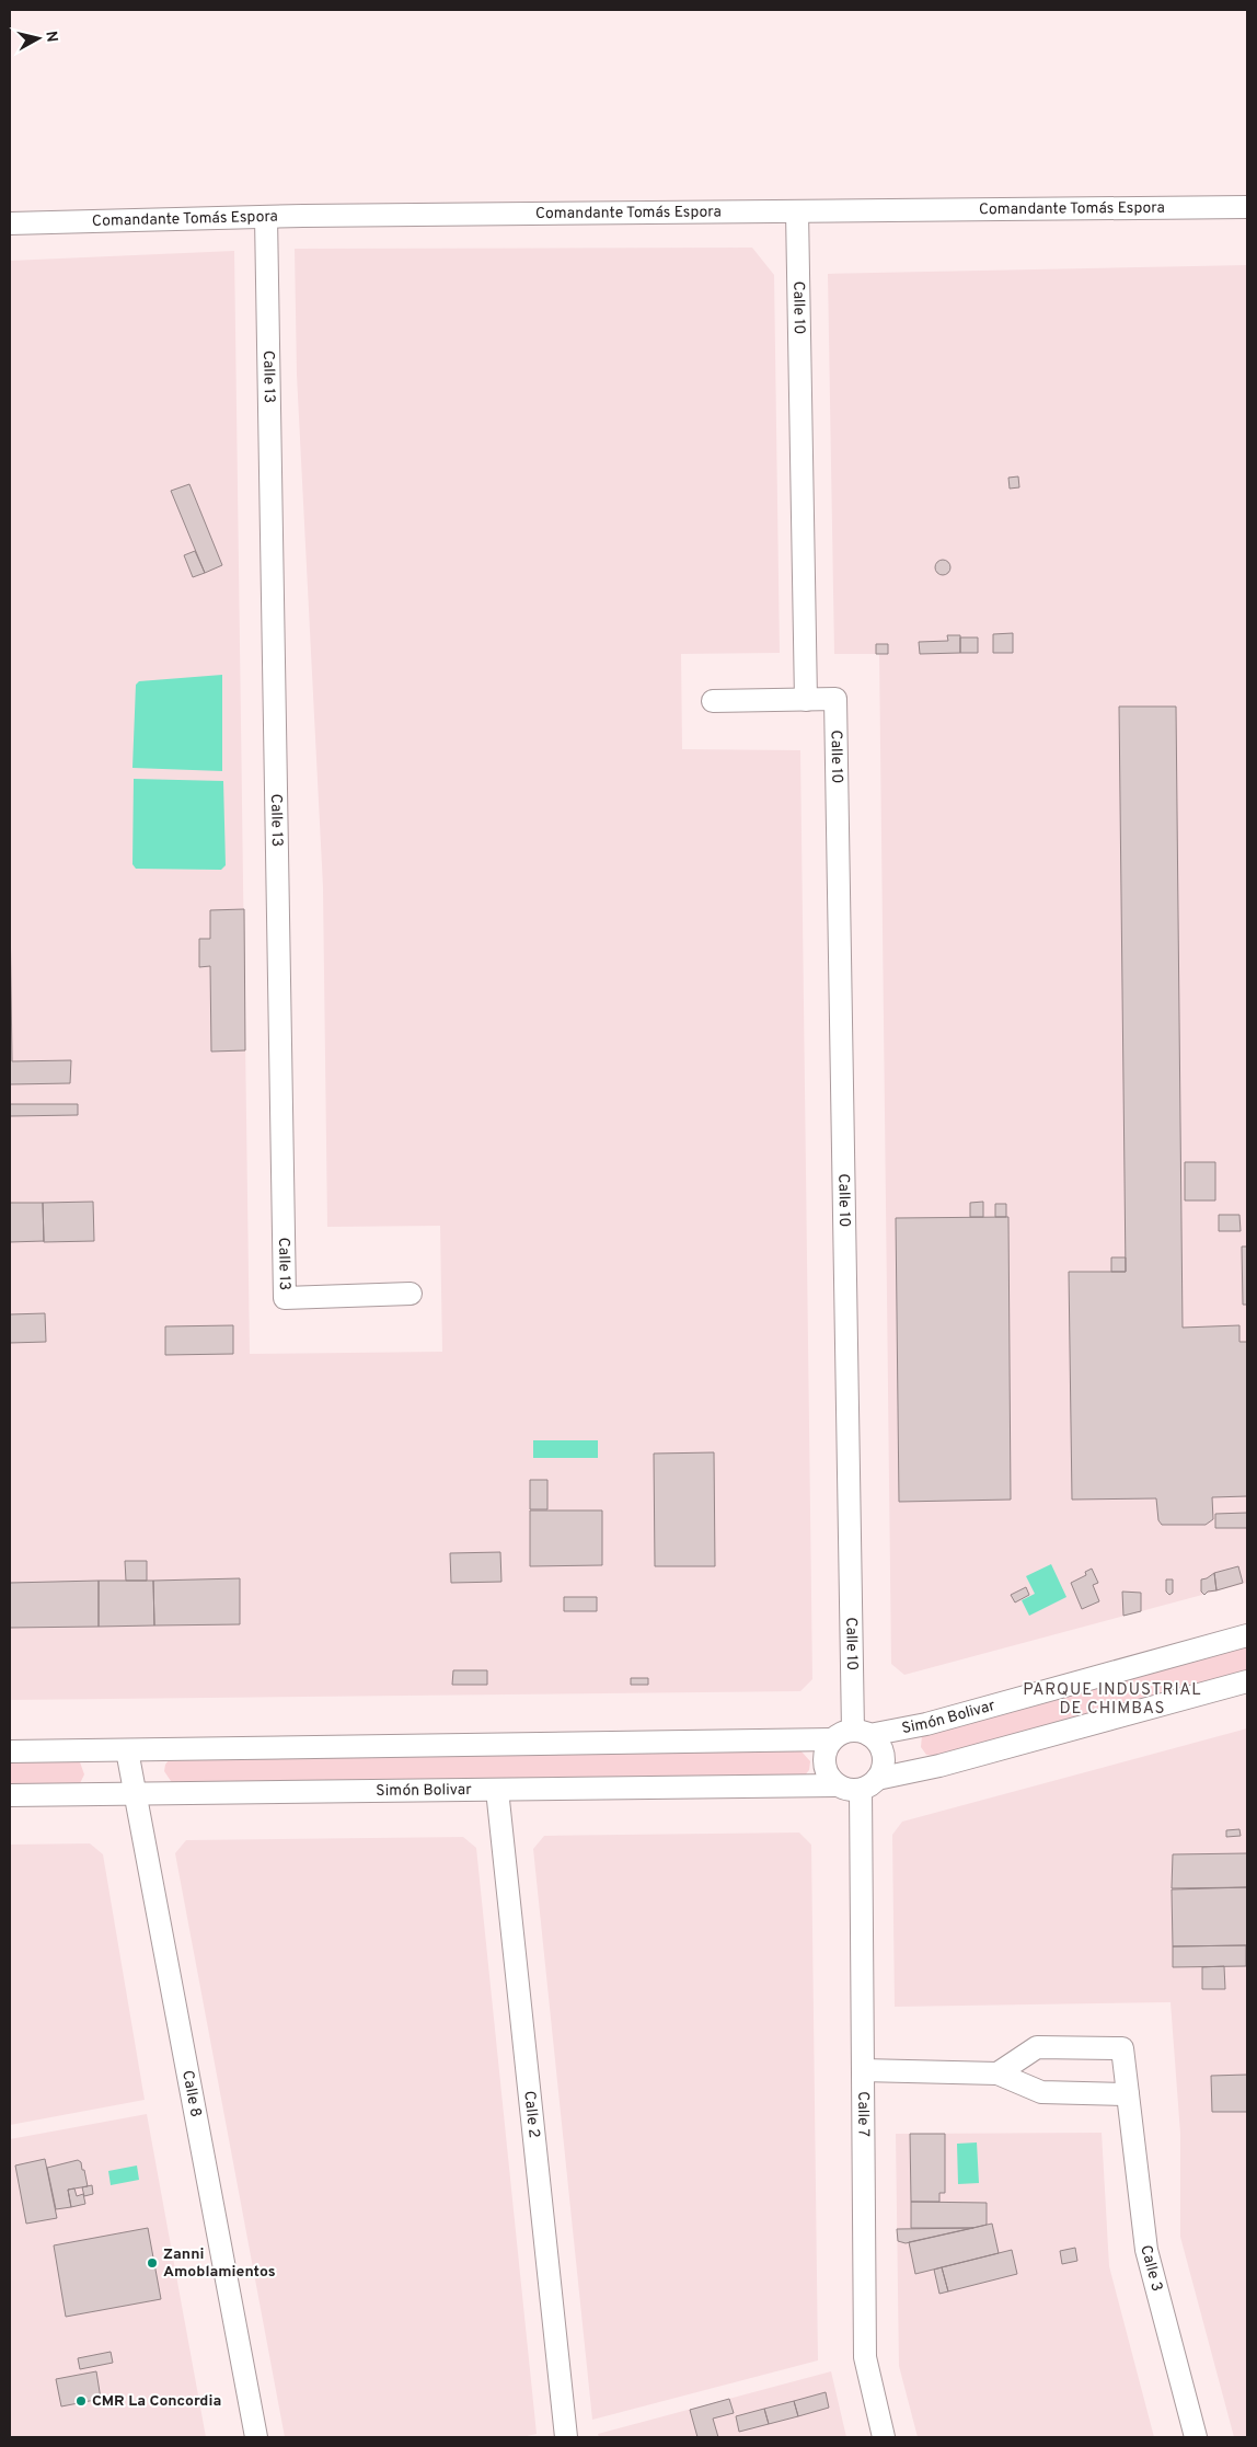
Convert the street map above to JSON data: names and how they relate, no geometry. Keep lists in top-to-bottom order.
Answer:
{
  "streets": {
    "street": [
      "Comandante Tomás Espora",
      "Calle 10",
      "Calle 13",
      "Simón Bolivar",
      "Calle 8",
      "Calle 2",
      "Calle 7",
      "Calle 3"
    ]
  },
  "crossings": [
    ["Comandante Tomás Espora", "Calle 10"],
    ["Comandante Tomás Espora", "Calle 13"],
    ["Calle 10", "Simón Bolivar"],
    ["Calle 10", "Calle 7"],
    ["Simón Bolivar", "Calle 8"],
    ["Simón Bolivar", "Calle 2"],
    ["Simón Bolivar", "Calle 7"]
  ],
  "districts": ["PARQUE INDUSTRIAL DE CHIMBAS"],
  "places": ["Zanni Amoblamientos", "CMR La Concordia"],
  "north": "right"
}
